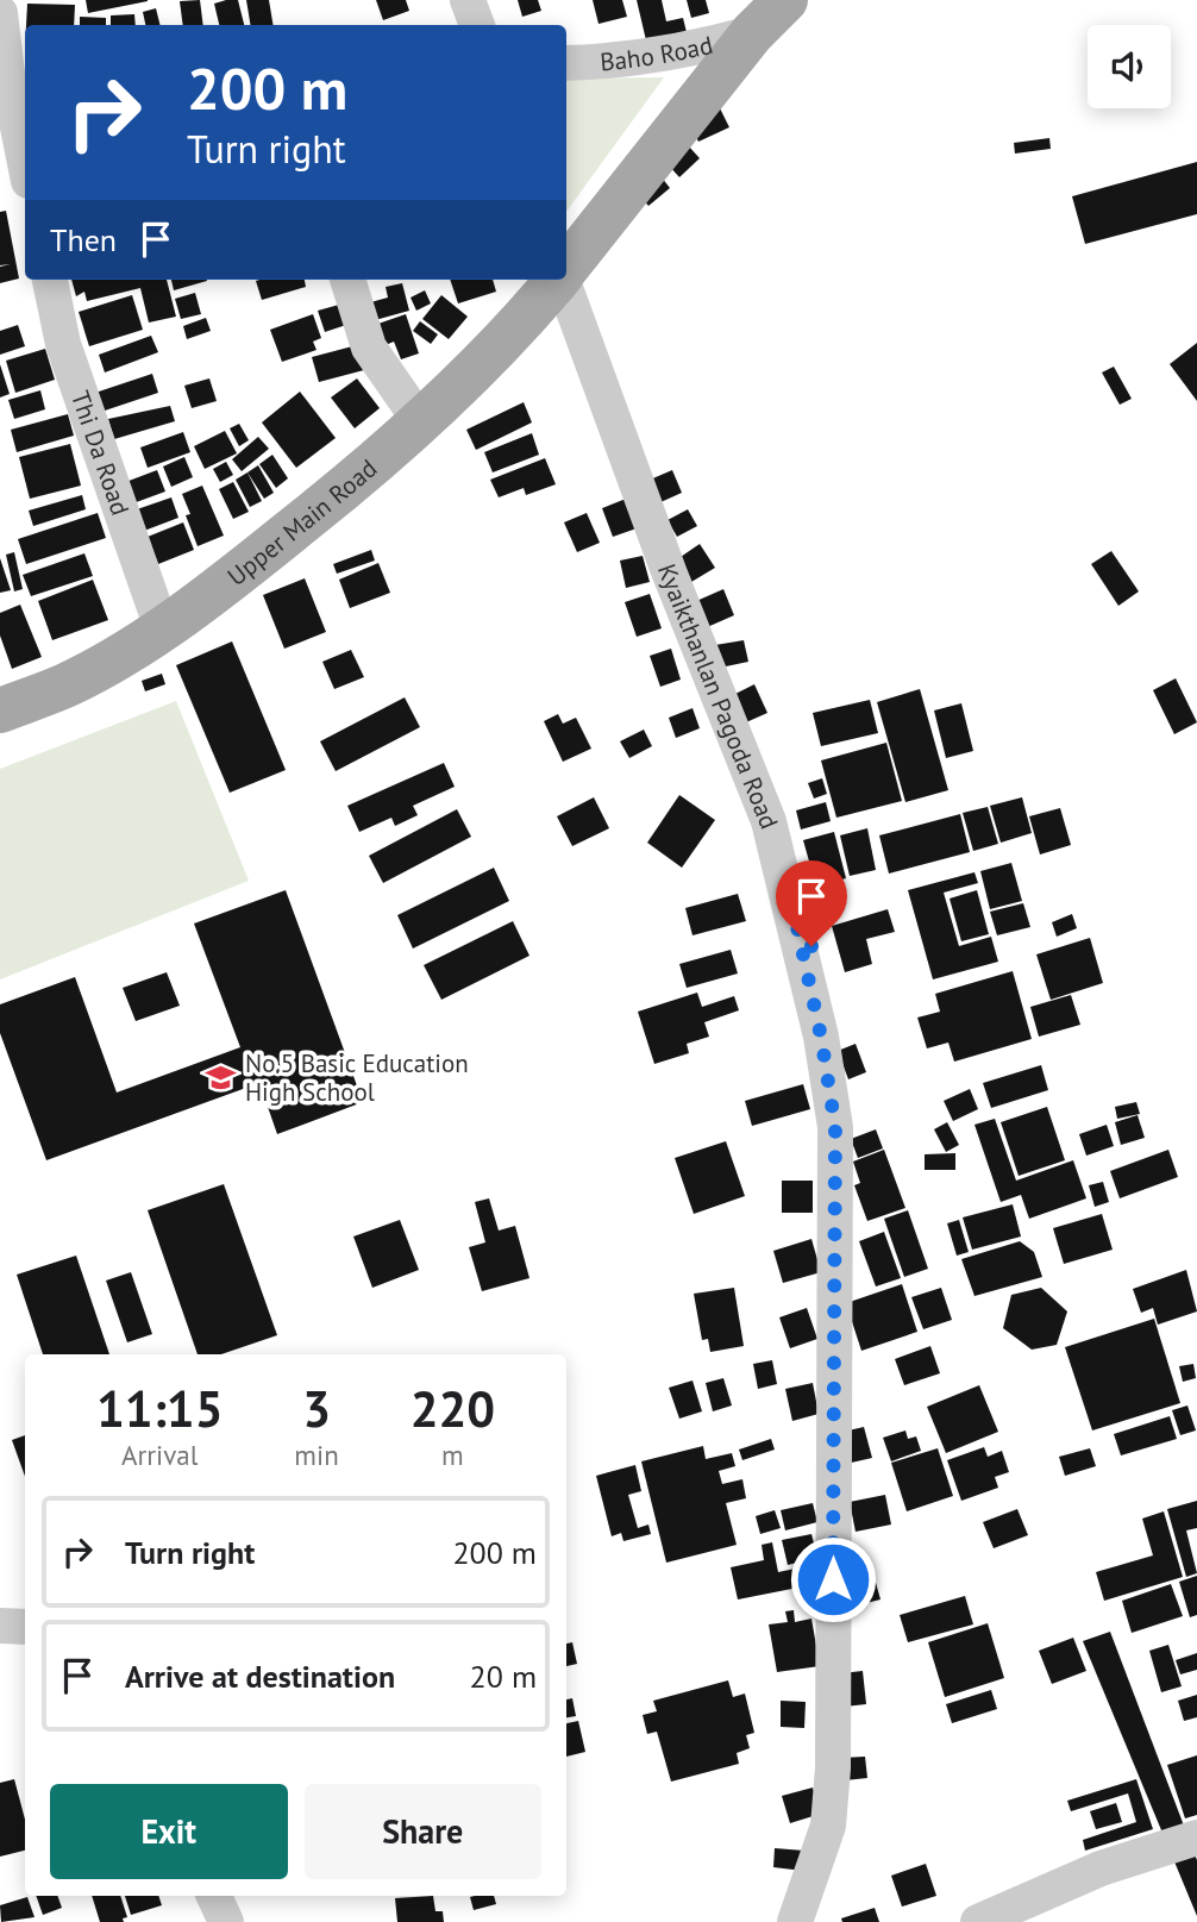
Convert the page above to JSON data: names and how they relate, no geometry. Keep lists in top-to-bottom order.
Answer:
{
  "streets": {
    "main road": ["Upper Main Road"],
    "street": ["Baho Road", "Thi Da Road", "Kyaikthanlan Pagoda Road"]
  },
  "crossings": [
    ["Baho Road", "Upper Main Road"],
    ["Thi Da Road", "Upper Main Road"]
  ],
  "places": {
    "school or university": ["No.5 Basic Education High School"]
  },
  "page": {
    "turn": ["200 m", "Turn right"],
    "then": "Then",
    "eta": [
      "11:15",
      "Arrival",
      "3",
      "min",
      "220",
      "m"
    ],
    "list": [
      {
        "name": "Turn right",
        "value": "200 m"
      },
      {
        "name": "Arrive at destination",
        "value": "20 m"
      }
    ],
    "buttons": ["Exit", "Share"]
  }
}
